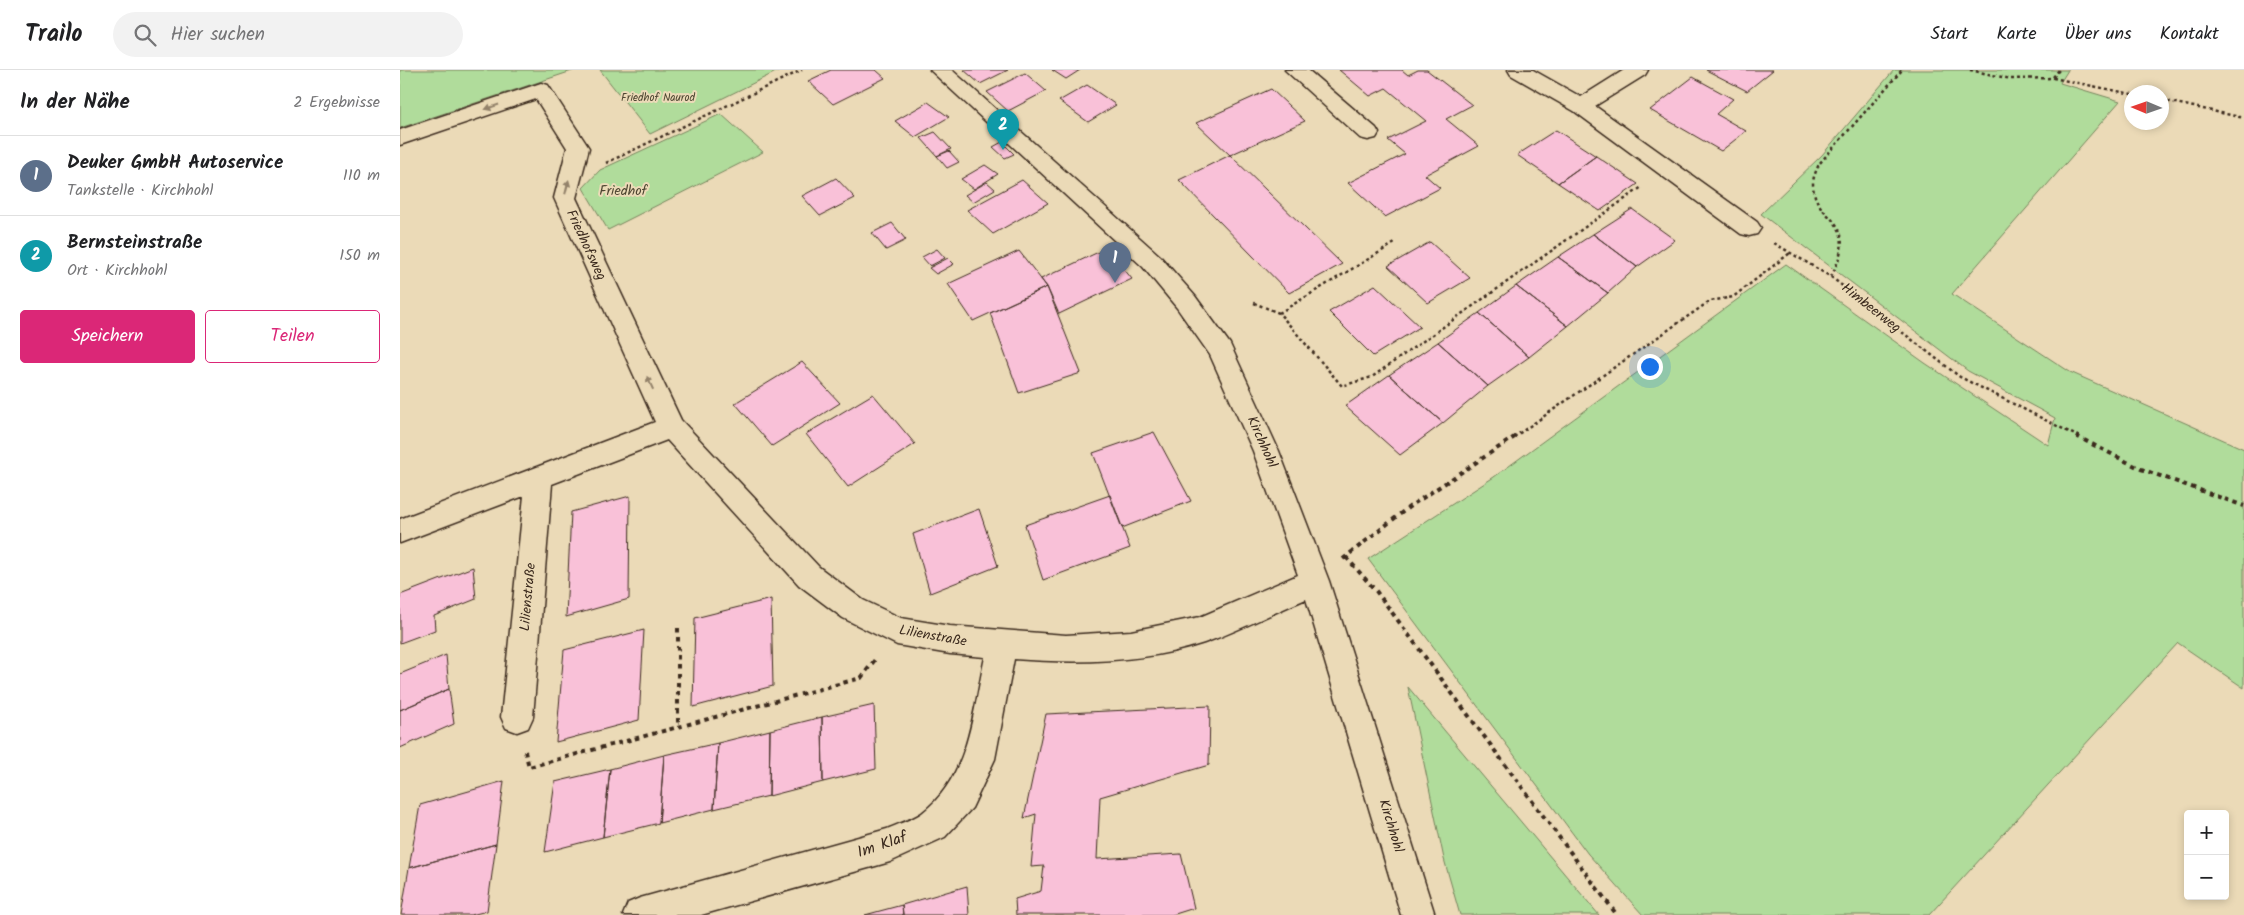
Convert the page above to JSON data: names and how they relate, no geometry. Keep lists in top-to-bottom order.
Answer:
{
  "streets": {
    "street": [
      "Friedhofsweg",
      "Kirchhohl",
      "Lilienstraße",
      "Im Klaf"
    ],
    "path": ["Himbeerweg"]
  },
  "crossings": [
    ["Friedhofsweg", "Lilienstraße"],
    ["Kirchhohl", "Lilienstraße"],
    ["Lilienstraße", "Im Klaf"]
  ],
  "parks": ["Friedhof Naurod", "Friedhof"],
  "north": "left",
  "page": {
    "header": "Trailo",
    "search": "Hier suchen",
    "nav": [
      "Start",
      "Karte",
      "Über uns",
      "Kontakt"
    ],
    "heading": ["In der Nähe", "2 Ergebnisse"],
    "pins": ["2", "1"],
    "list": [
      {
        "mark": "1",
        "name": "Deuker GmbH Autoservice",
        "note": "Tankstelle · Kirchhohl",
        "value": "110 m"
      },
      {
        "mark": "2",
        "name": "Bernsteinstraße",
        "note": "Ort · Kirchhohl",
        "value": "150 m"
      }
    ],
    "buttons": ["Speichern", "Teilen"],
    "map_buttons": ["+", "−"]
  }
}
